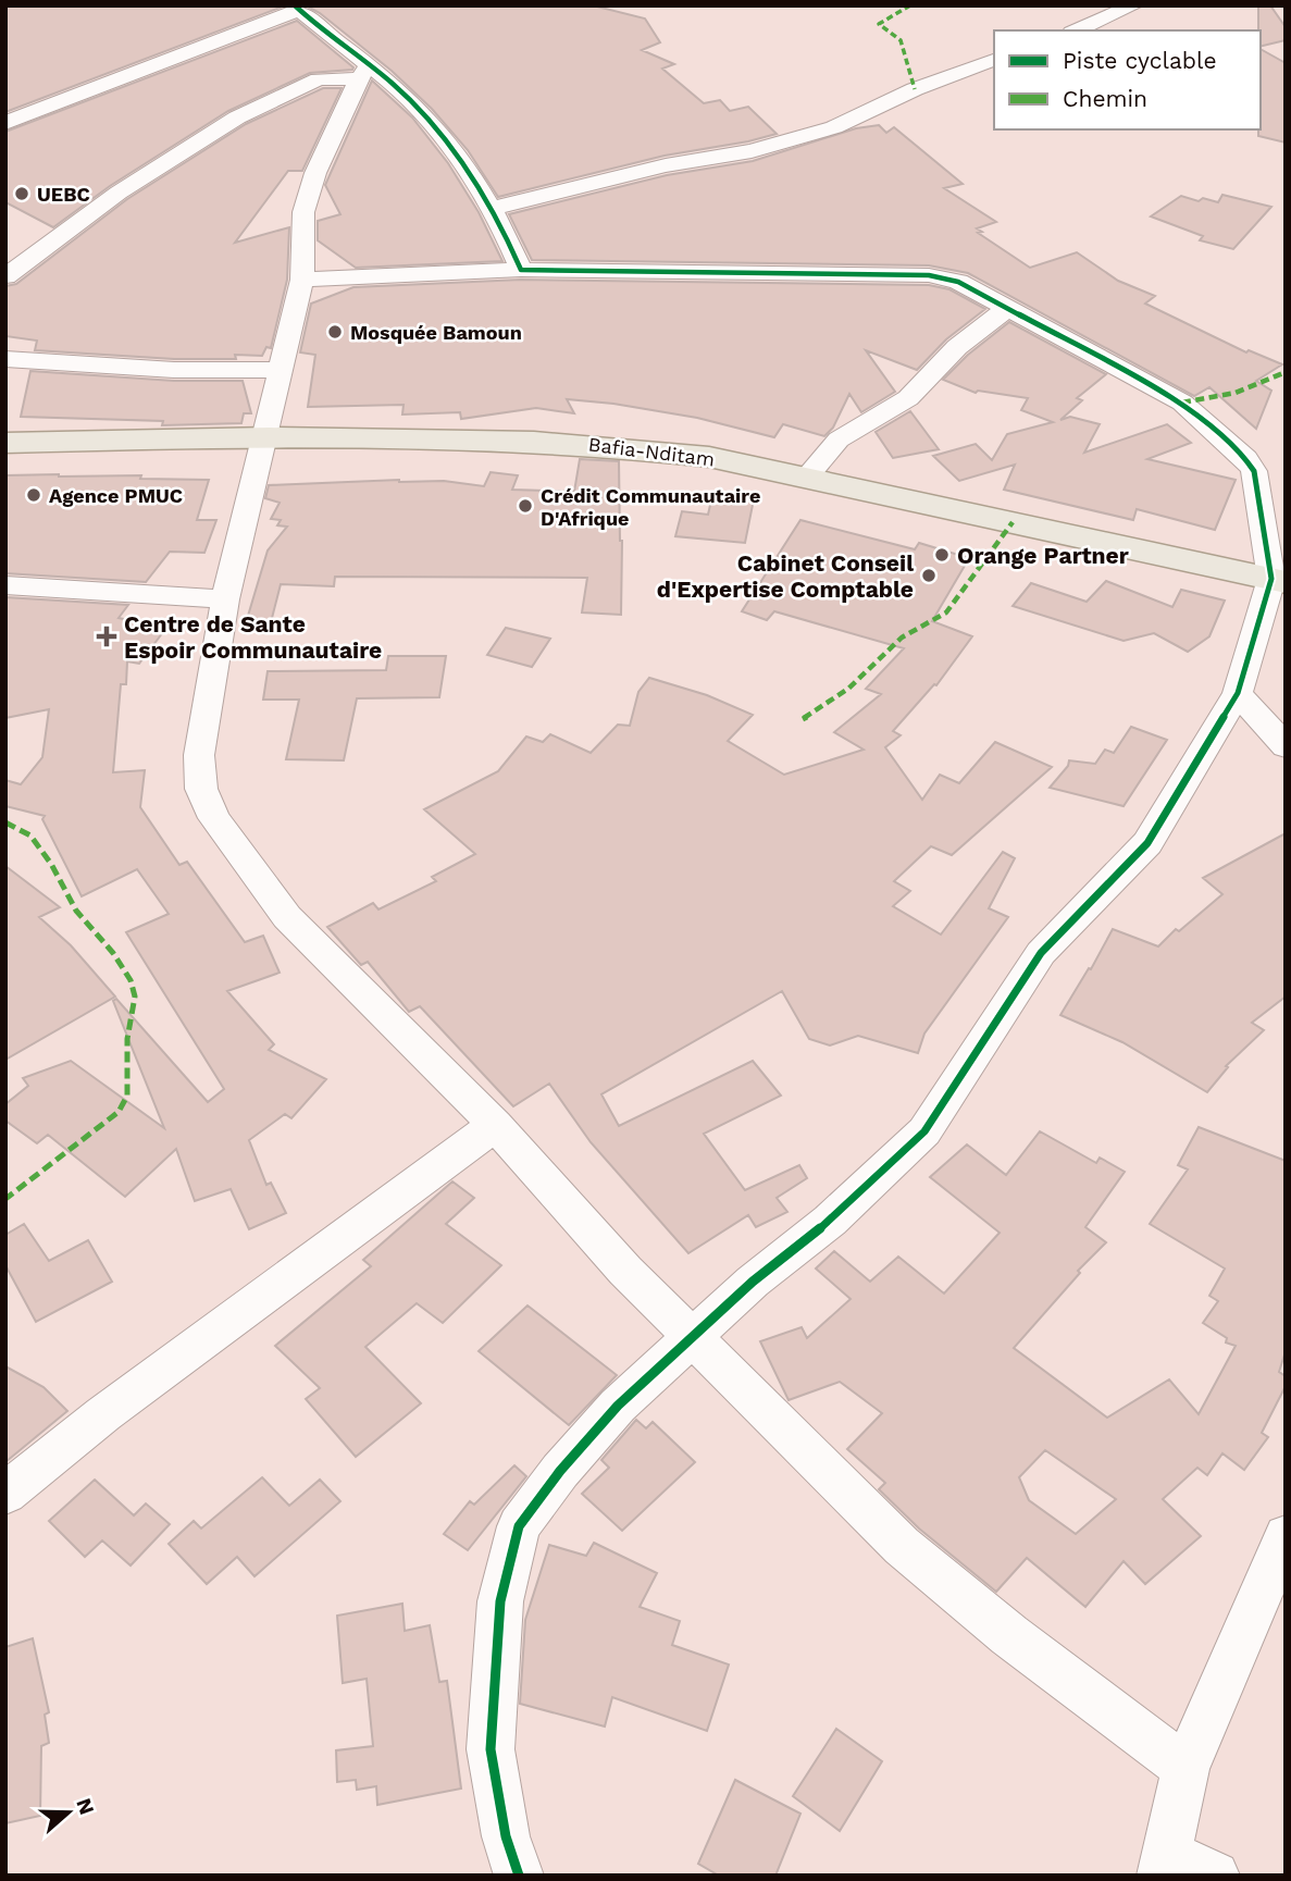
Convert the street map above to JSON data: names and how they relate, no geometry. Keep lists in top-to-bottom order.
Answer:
{
  "streets": {
    "main road": ["Bafia-Nditam"]
  },
  "places": {
    "other": [
      "UEBC",
      "Mosquée Bamoun",
      "Agence PMUC",
      "Crédit Communautaire D'Afrique",
      "Orange Partner",
      "Cabinet Conseil d'Expertise Comptable"
    ],
    "health": ["Centre de Sante Espoir Communautaire"]
  },
  "legend": ["Piste cyclable", "Chemin"],
  "north": "right"
}
